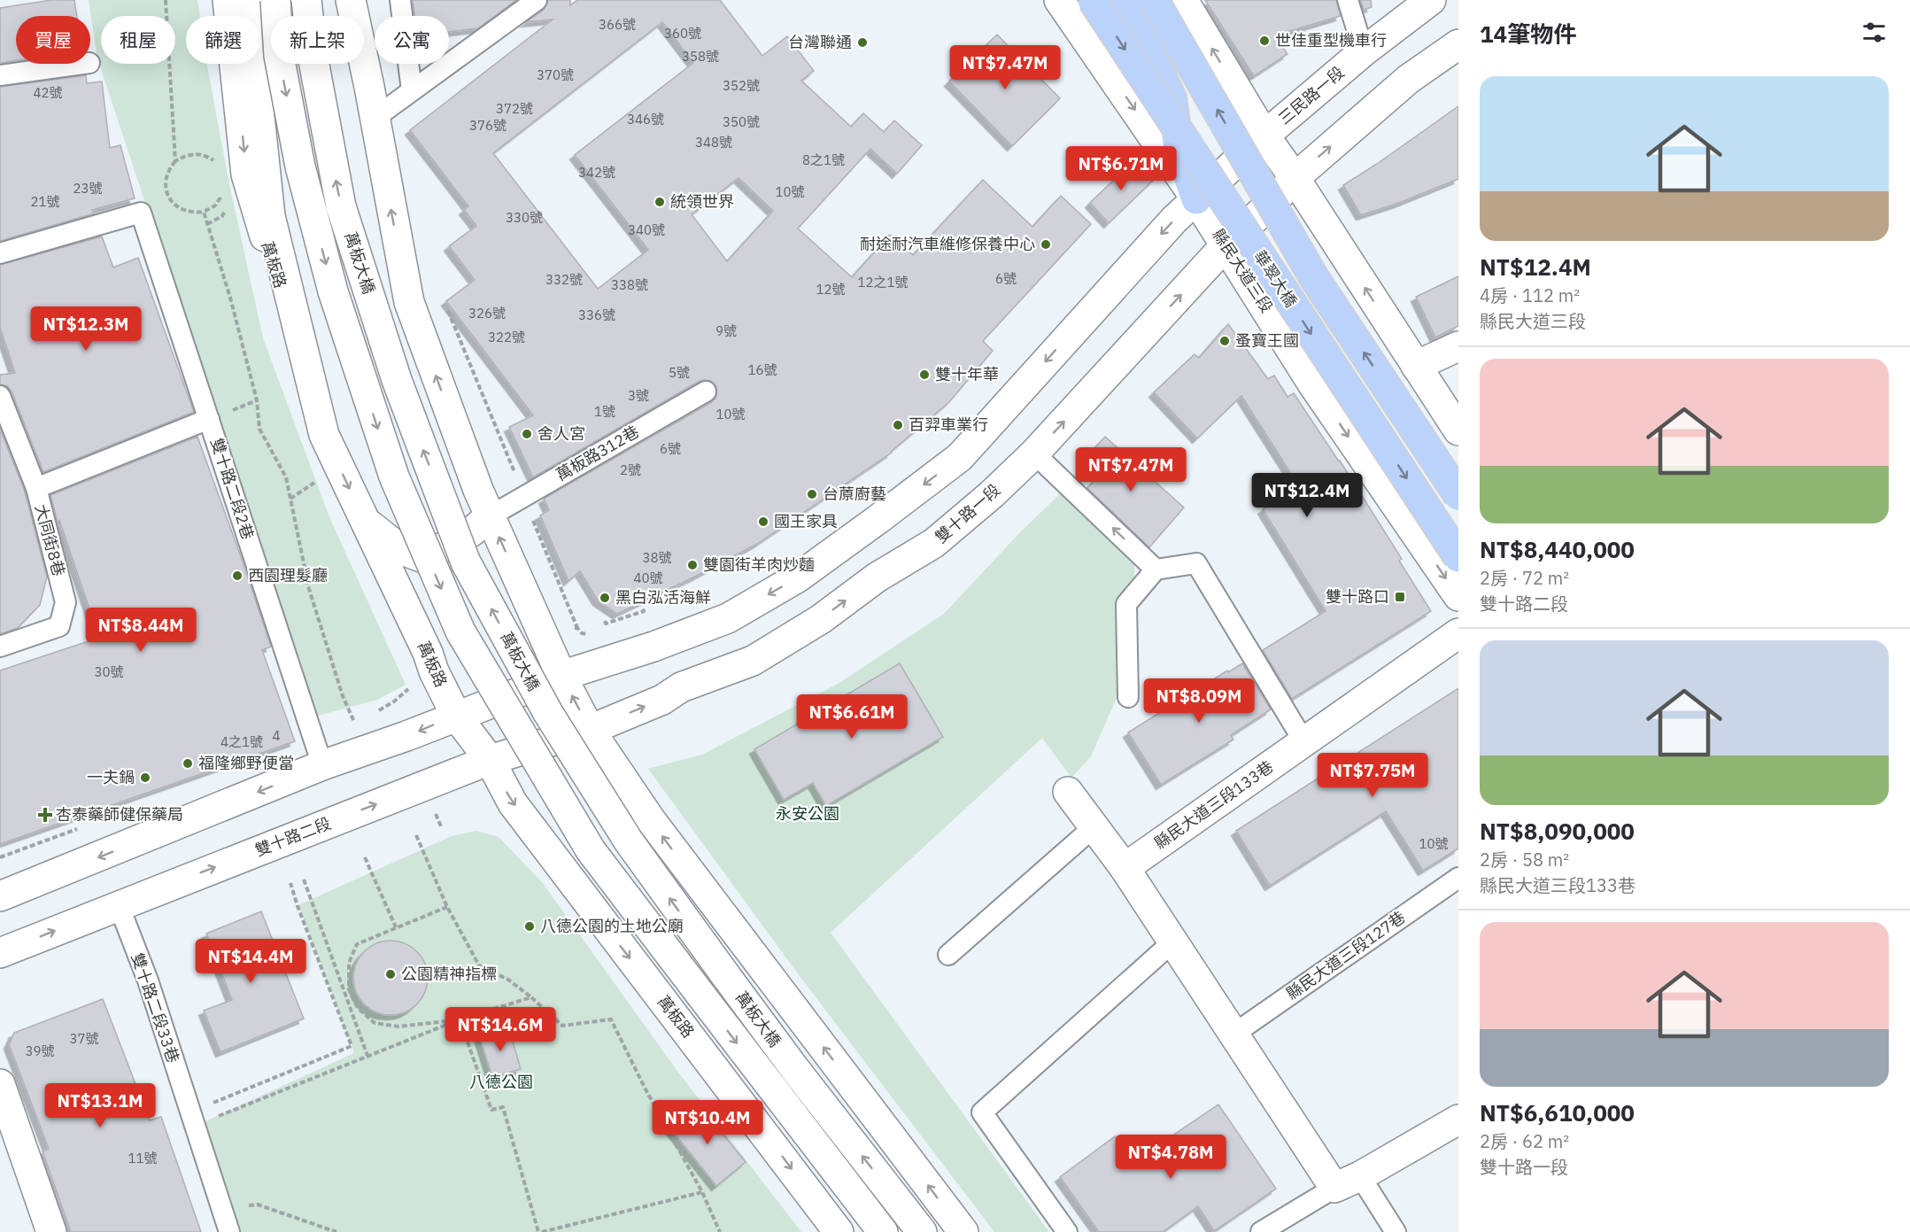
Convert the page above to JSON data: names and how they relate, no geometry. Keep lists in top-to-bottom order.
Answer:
{
  "streets": {
    "highway": ["華翠大橋"],
    "street": [
      "三民路一段",
      "萬板大橋",
      "萬板路",
      "縣民大道三段",
      "雙十路一段",
      "縣民大道三段133巷",
      "雙十路二段"
    ],
    "lane": [
      "萬板路312巷",
      "雙十路二段2巷",
      "大同街8巷",
      "縣民大道三段127巷",
      "雙十路二段33巷"
    ]
  },
  "crossings": [
    ["萬板路", "雙十路二段"],
    ["縣民大道三段", "雙十路一段"],
    ["雙十路一段", "雙十路二段"],
    ["雙十路二段", "雙十路二段33巷"]
  ],
  "parks": ["永安公園", "八德公園"],
  "places": {
    "other": [
      "世佳重型機車行",
      "台灣聯通",
      "統領世界",
      "耐途耐汽車維修保養中心",
      "蚤寶王國",
      "雙十年華",
      "百羿車業行",
      "舍人宮",
      "台蒝廚藝",
      "國王家具",
      "雙園街羊肉炒麵",
      "西園理髮廳",
      "黑白泓活海鮮",
      "福隆鄉野便當",
      "一夫鍋",
      "八德公園的土地公廟",
      "公園精神指標"
    ],
    "transit": ["雙十路口"],
    "health": ["杏泰藥師健保藥局"]
  },
  "house_numbers": [
    "366號",
    "360號",
    "358號",
    "370號",
    "352號",
    "42號",
    "372號",
    "346號",
    "350號",
    "376號",
    "348號",
    "8之1號",
    "342號",
    "23號",
    "10號",
    "21號",
    "330號",
    "340號",
    "6號",
    "332號",
    "12之1號",
    "338號",
    "12號",
    "326號",
    "336號",
    "9號",
    "322號",
    "16號",
    "5號",
    "3號",
    "1號",
    "10號",
    "6號",
    "2號",
    "38號",
    "40號",
    "30號",
    "4",
    "4之1號",
    "10號",
    "37號",
    "39號",
    "11號"
  ],
  "page": {
    "heading": "14筆物件",
    "chip": [
      "買屋",
      "租屋",
      "篩選",
      "新上架",
      "公寓"
    ],
    "price": [
      "NT$7.47M",
      "NT$6.71M",
      "NT$12.3M",
      "NT$7.47M",
      "NT$12.4M",
      "NT$8.44M",
      "NT$8.09M",
      "NT$6.61M",
      "NT$7.75M",
      "NT$14.4M",
      "NT$14.6M",
      "NT$13.1M",
      "NT$10.4M",
      "NT$4.78M"
    ],
    "list": [
      {
        "name": "NT$12.4M",
        "note": "4房 · 112 m² · 縣民大道三段"
      },
      {
        "name": "NT$8,440,000",
        "note": "2房 · 72 m² · 雙十路二段"
      },
      {
        "name": "NT$8,090,000",
        "note": "2房 · 58 m² · 縣民大道三段133巷"
      },
      {
        "name": "NT$6,610,000",
        "note": "2房 · 62 m² · 雙十路一段"
      }
    ]
  }
}
